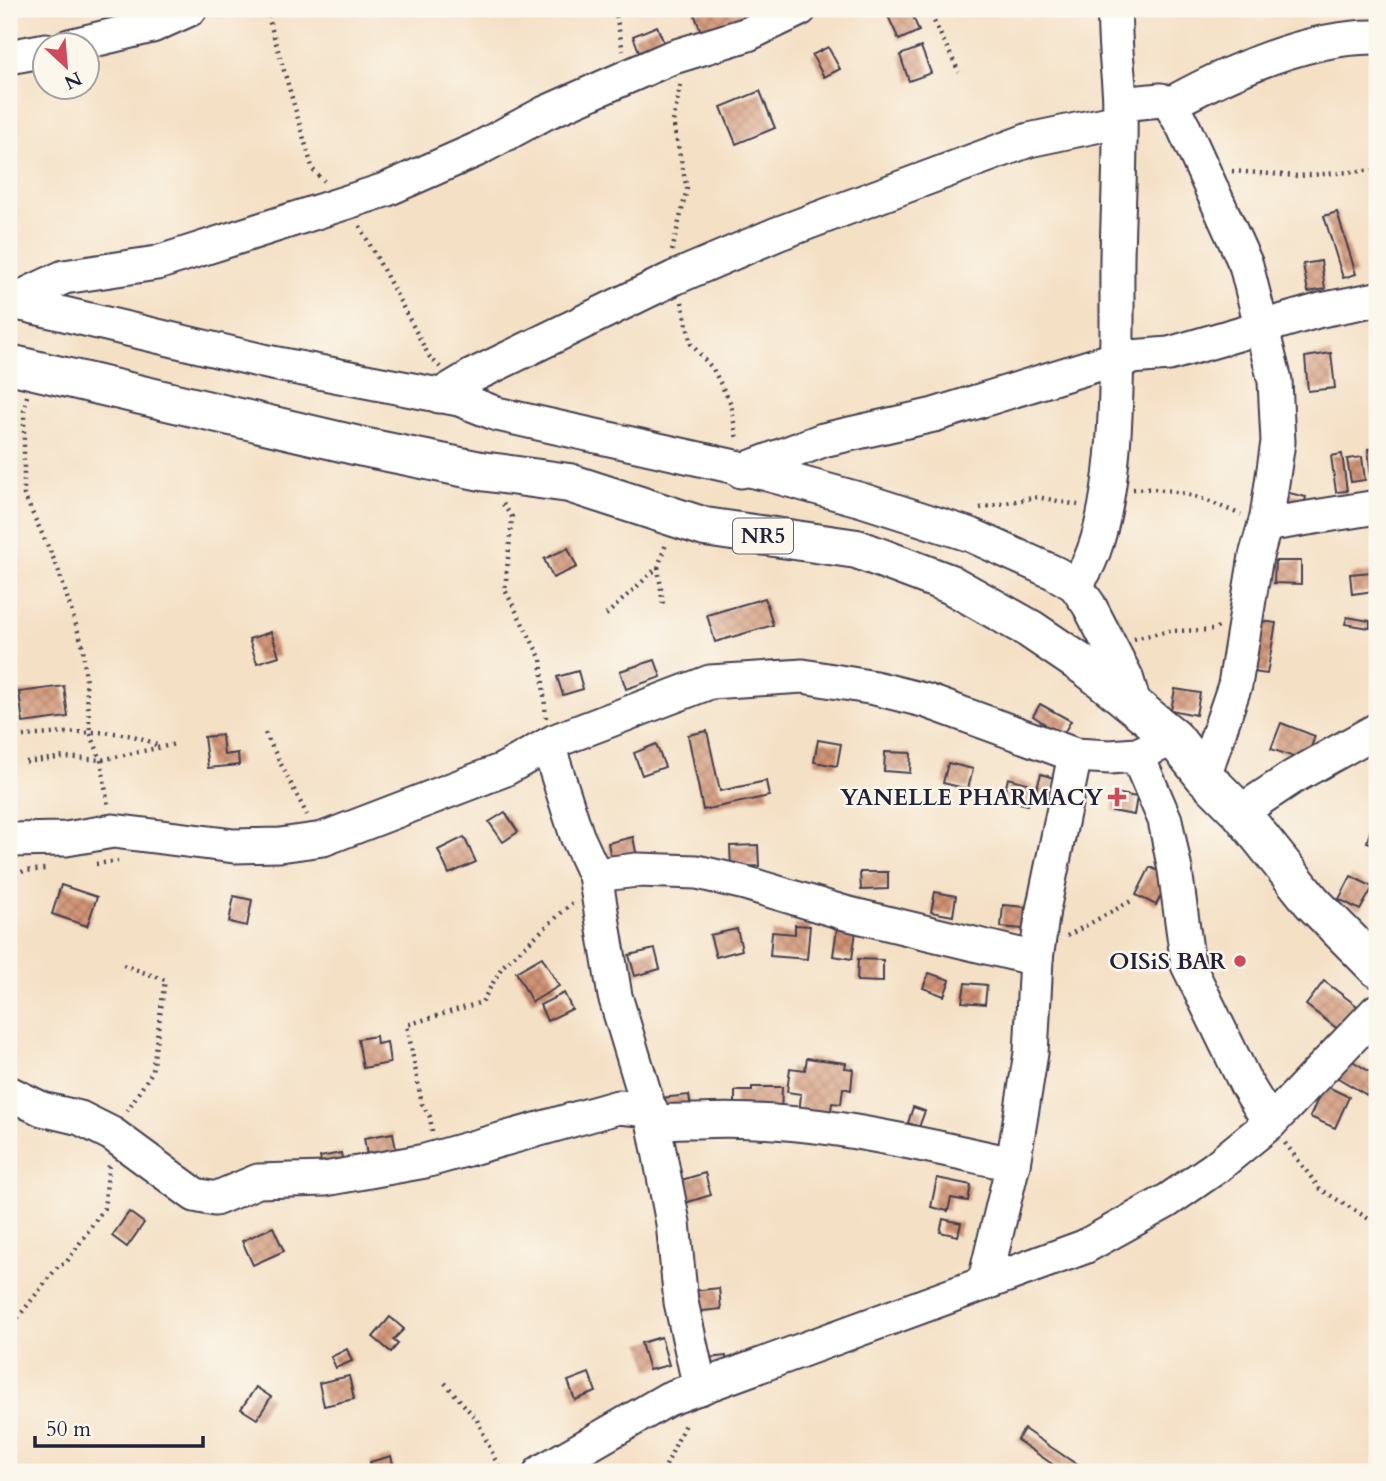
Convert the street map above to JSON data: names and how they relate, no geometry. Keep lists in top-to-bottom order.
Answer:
{
  "streets": {
    "highway": ["NR5"]
  },
  "places": {
    "health": ["YANELLE PHARMACY"],
    "other": ["OISiS BAR"]
  },
  "scale_bar": "50 m",
  "north": "bottom right"
}
